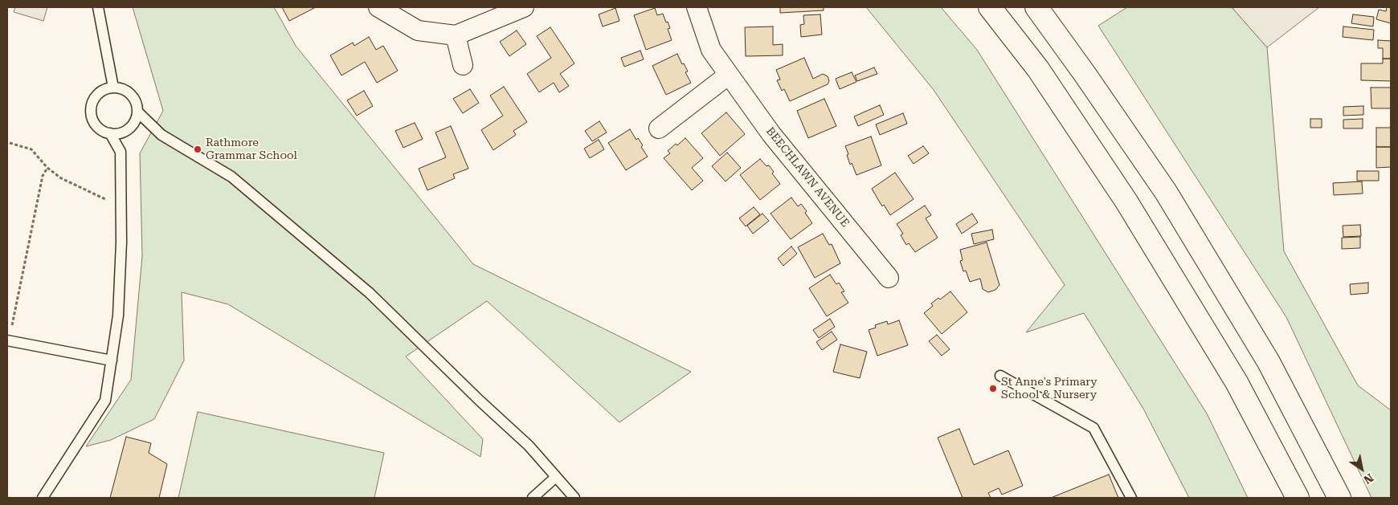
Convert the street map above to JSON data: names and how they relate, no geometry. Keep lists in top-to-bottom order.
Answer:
{
  "streets": {
    "street": ["BEECHLAWN AVENUE"]
  },
  "places": ["Rathmore Grammar School", "St Anne's Primary School & Nursery"],
  "north": "bottom right"
}
